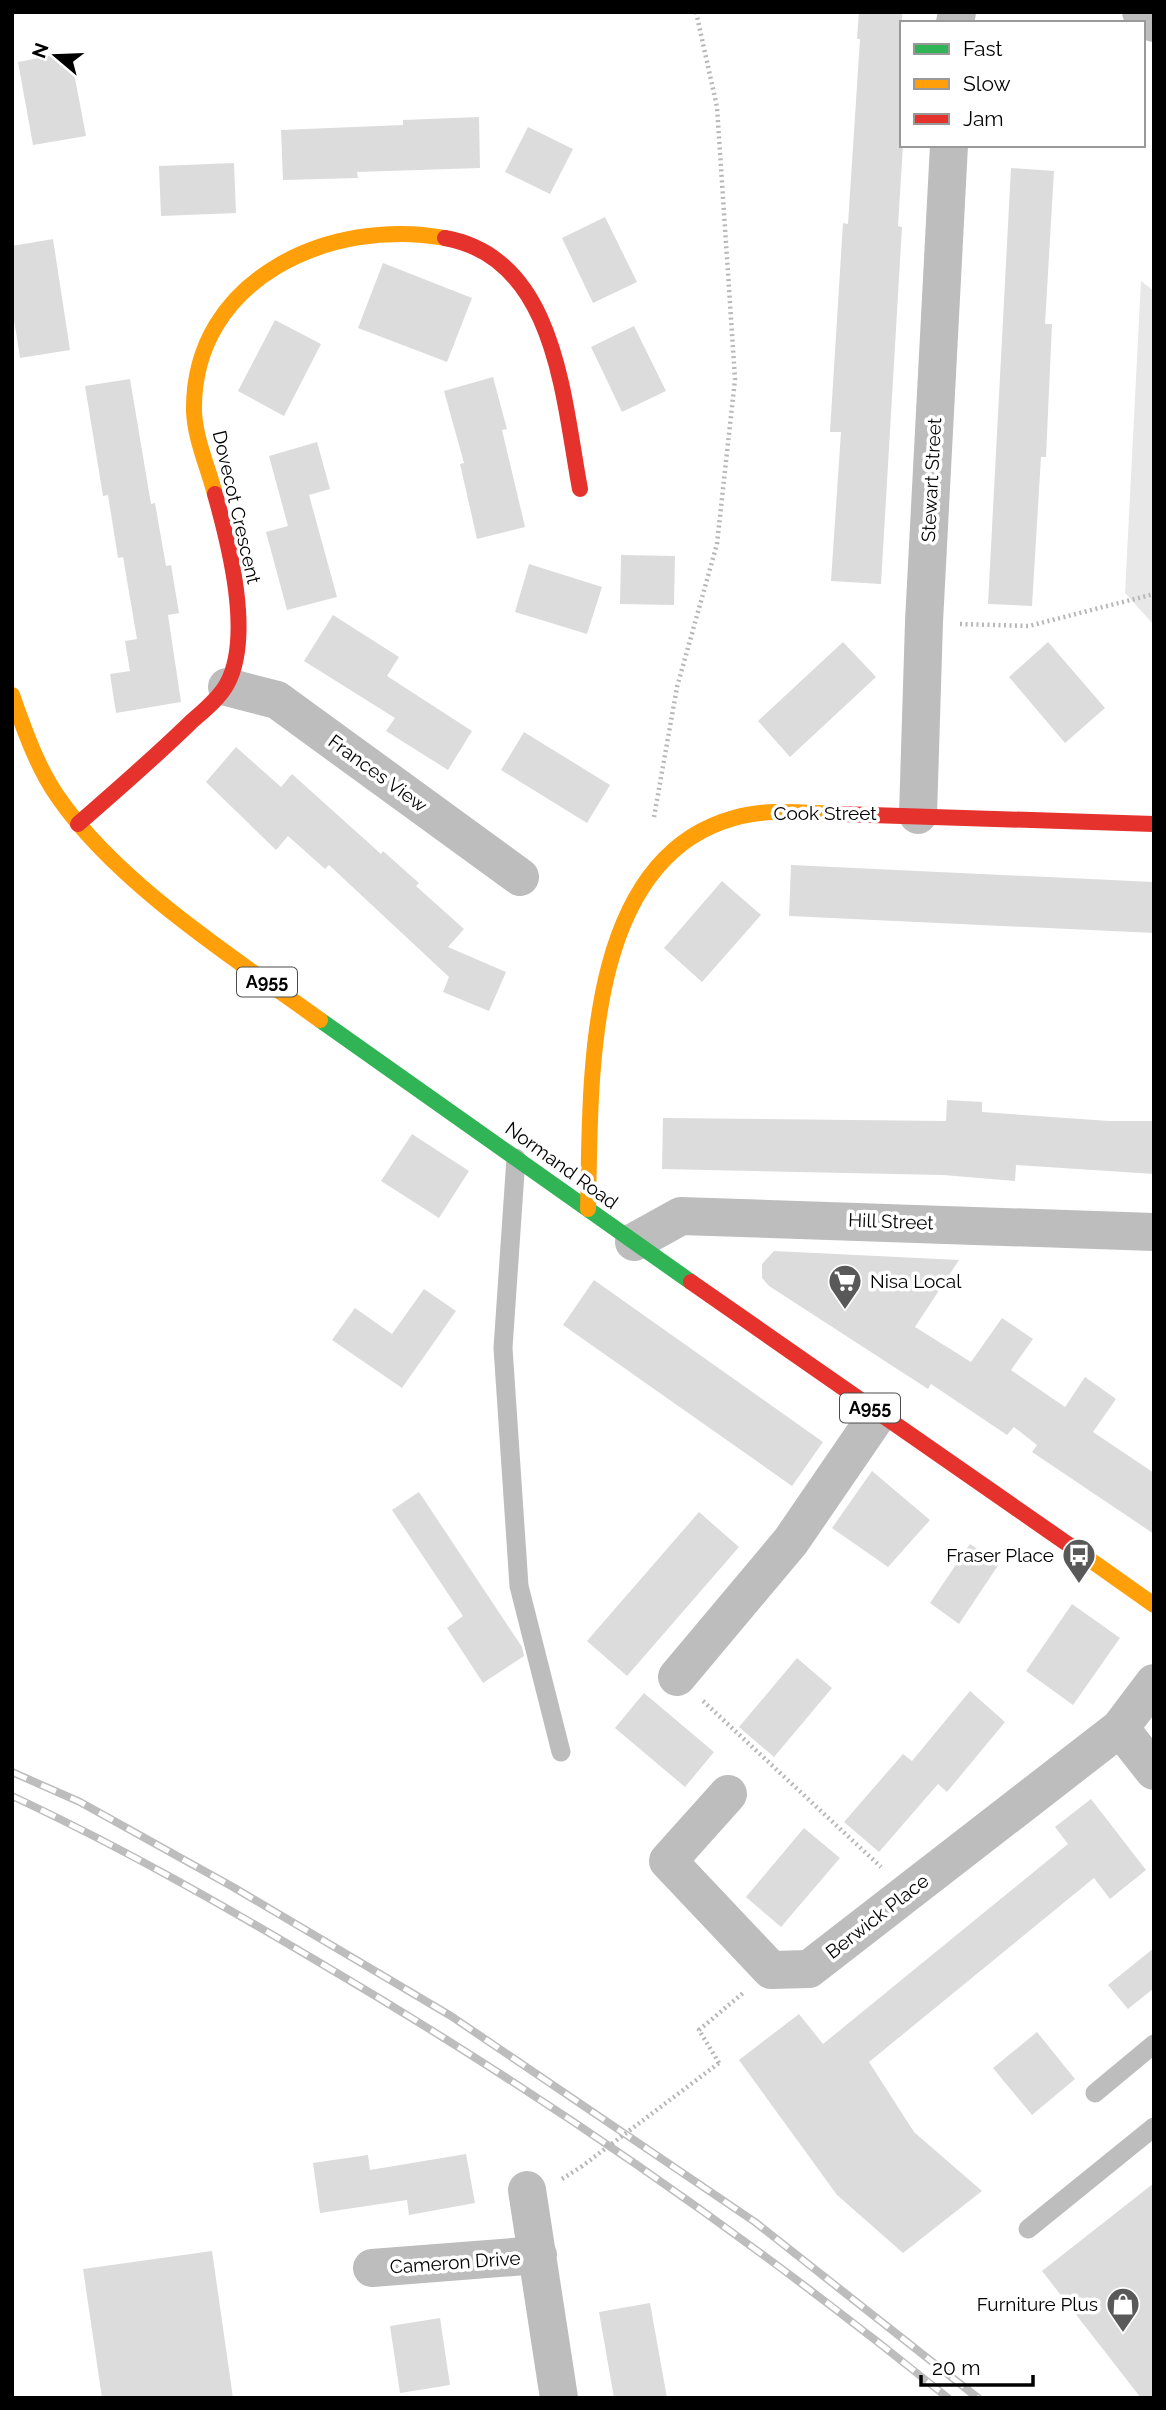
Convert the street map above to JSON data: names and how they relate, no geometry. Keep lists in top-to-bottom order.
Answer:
{
  "streets": {
    "street": [
      "Stewart Street",
      "Dovecot Crescent",
      "Frances View",
      "Cook Street",
      "A955",
      "Normand Road",
      "Hill Street",
      "Berwick Place",
      "Cameron Drive"
    ]
  },
  "crossings": [
    ["Stewart Street", "Cook Street"],
    ["Dovecot Crescent", "Frances View"],
    ["Cook Street", "Normand Road"],
    ["Normand Road", "Hill Street"]
  ],
  "places": {
    "supermarket": ["Nisa Local"],
    "bus stop": ["Fraser Place"],
    "shop": ["Furniture Plus"]
  },
  "legend": ["Fast", "Slow", "Jam"],
  "scale_bar": "20 m",
  "north": "left"
}
